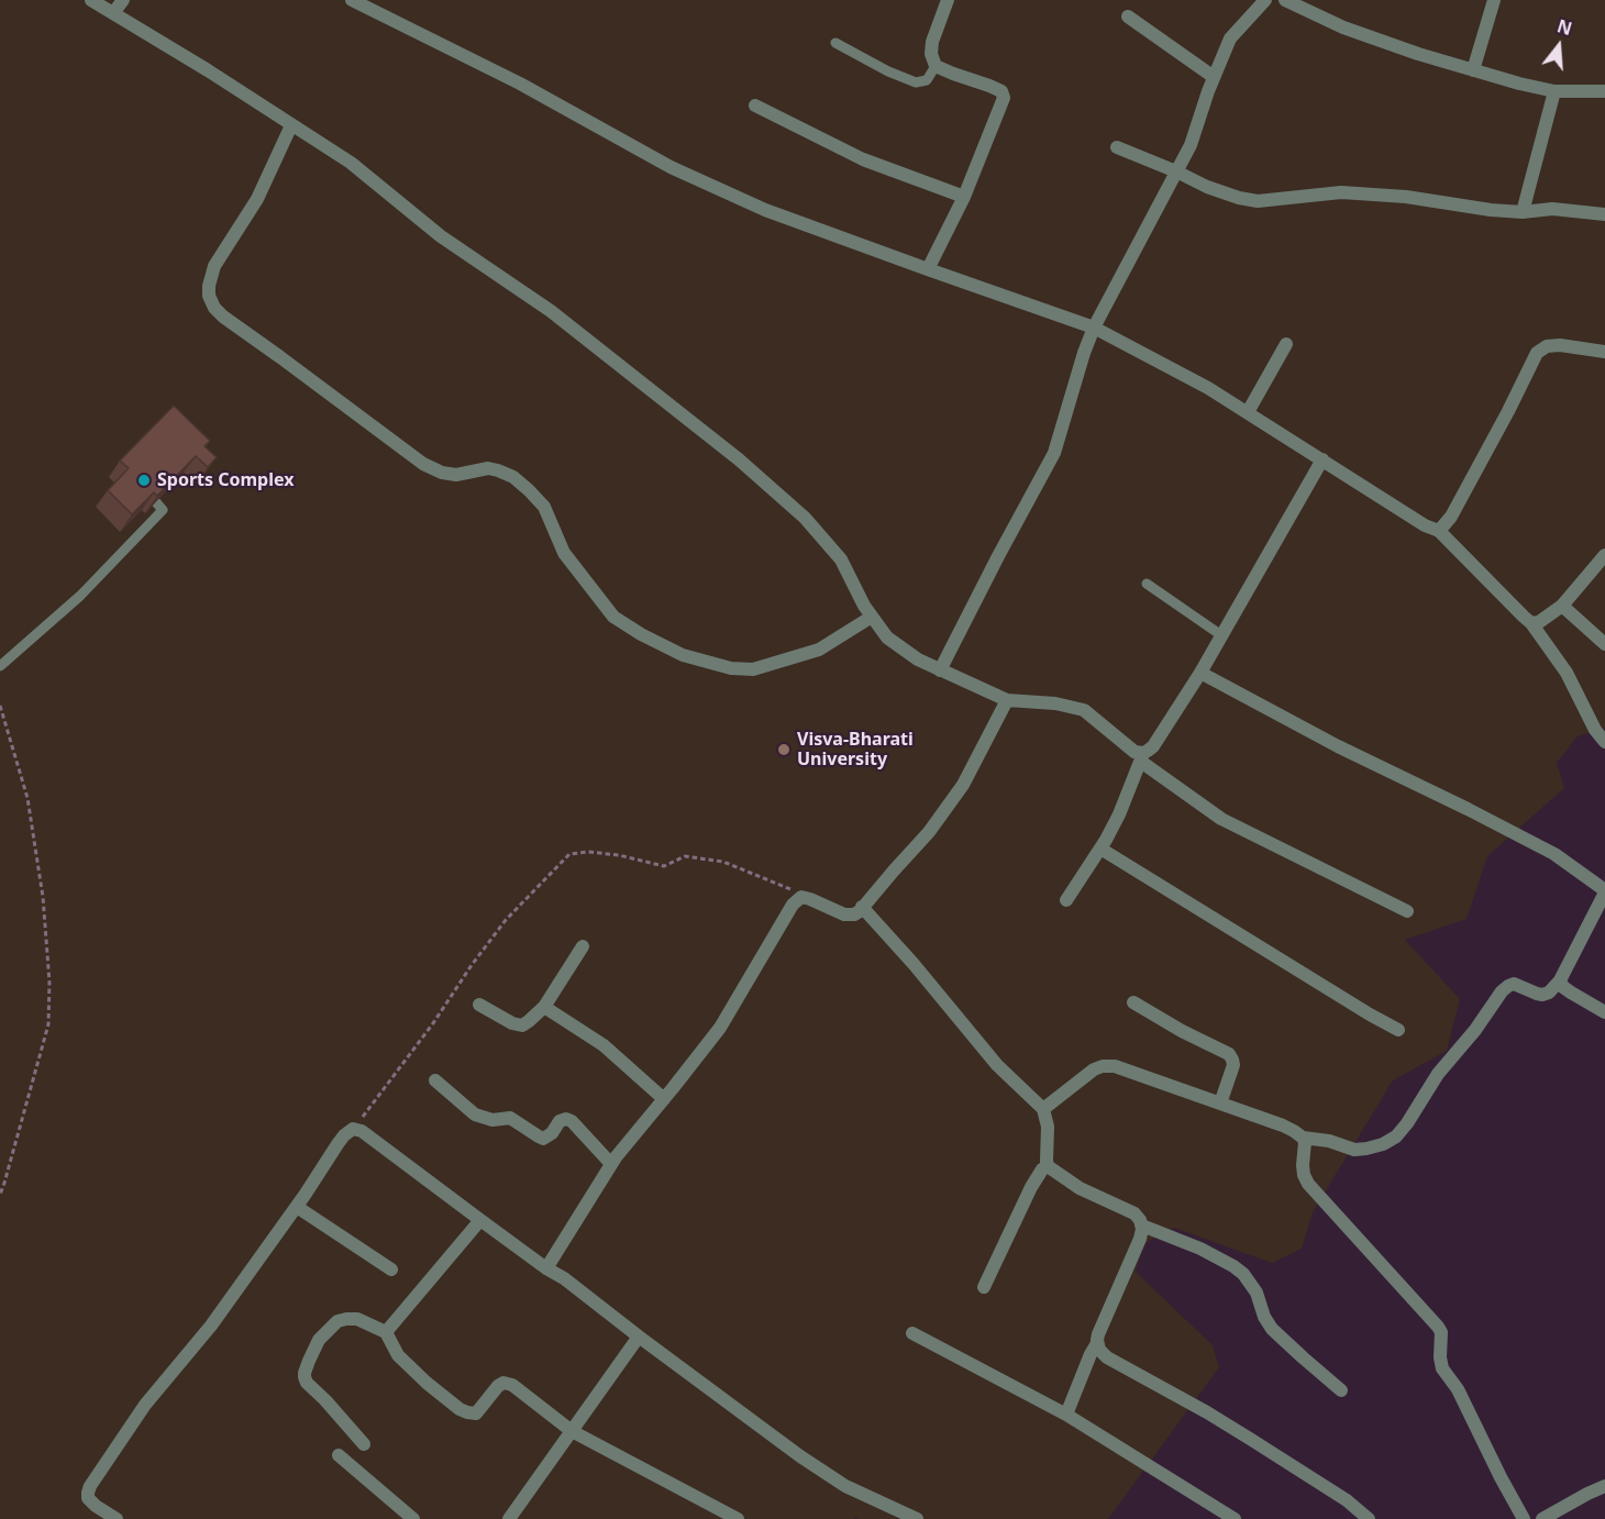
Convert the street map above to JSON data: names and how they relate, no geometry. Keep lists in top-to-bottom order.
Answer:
{
  "places": ["Sports Complex", "Visva-Bharati University"],
  "north": "top"
}
